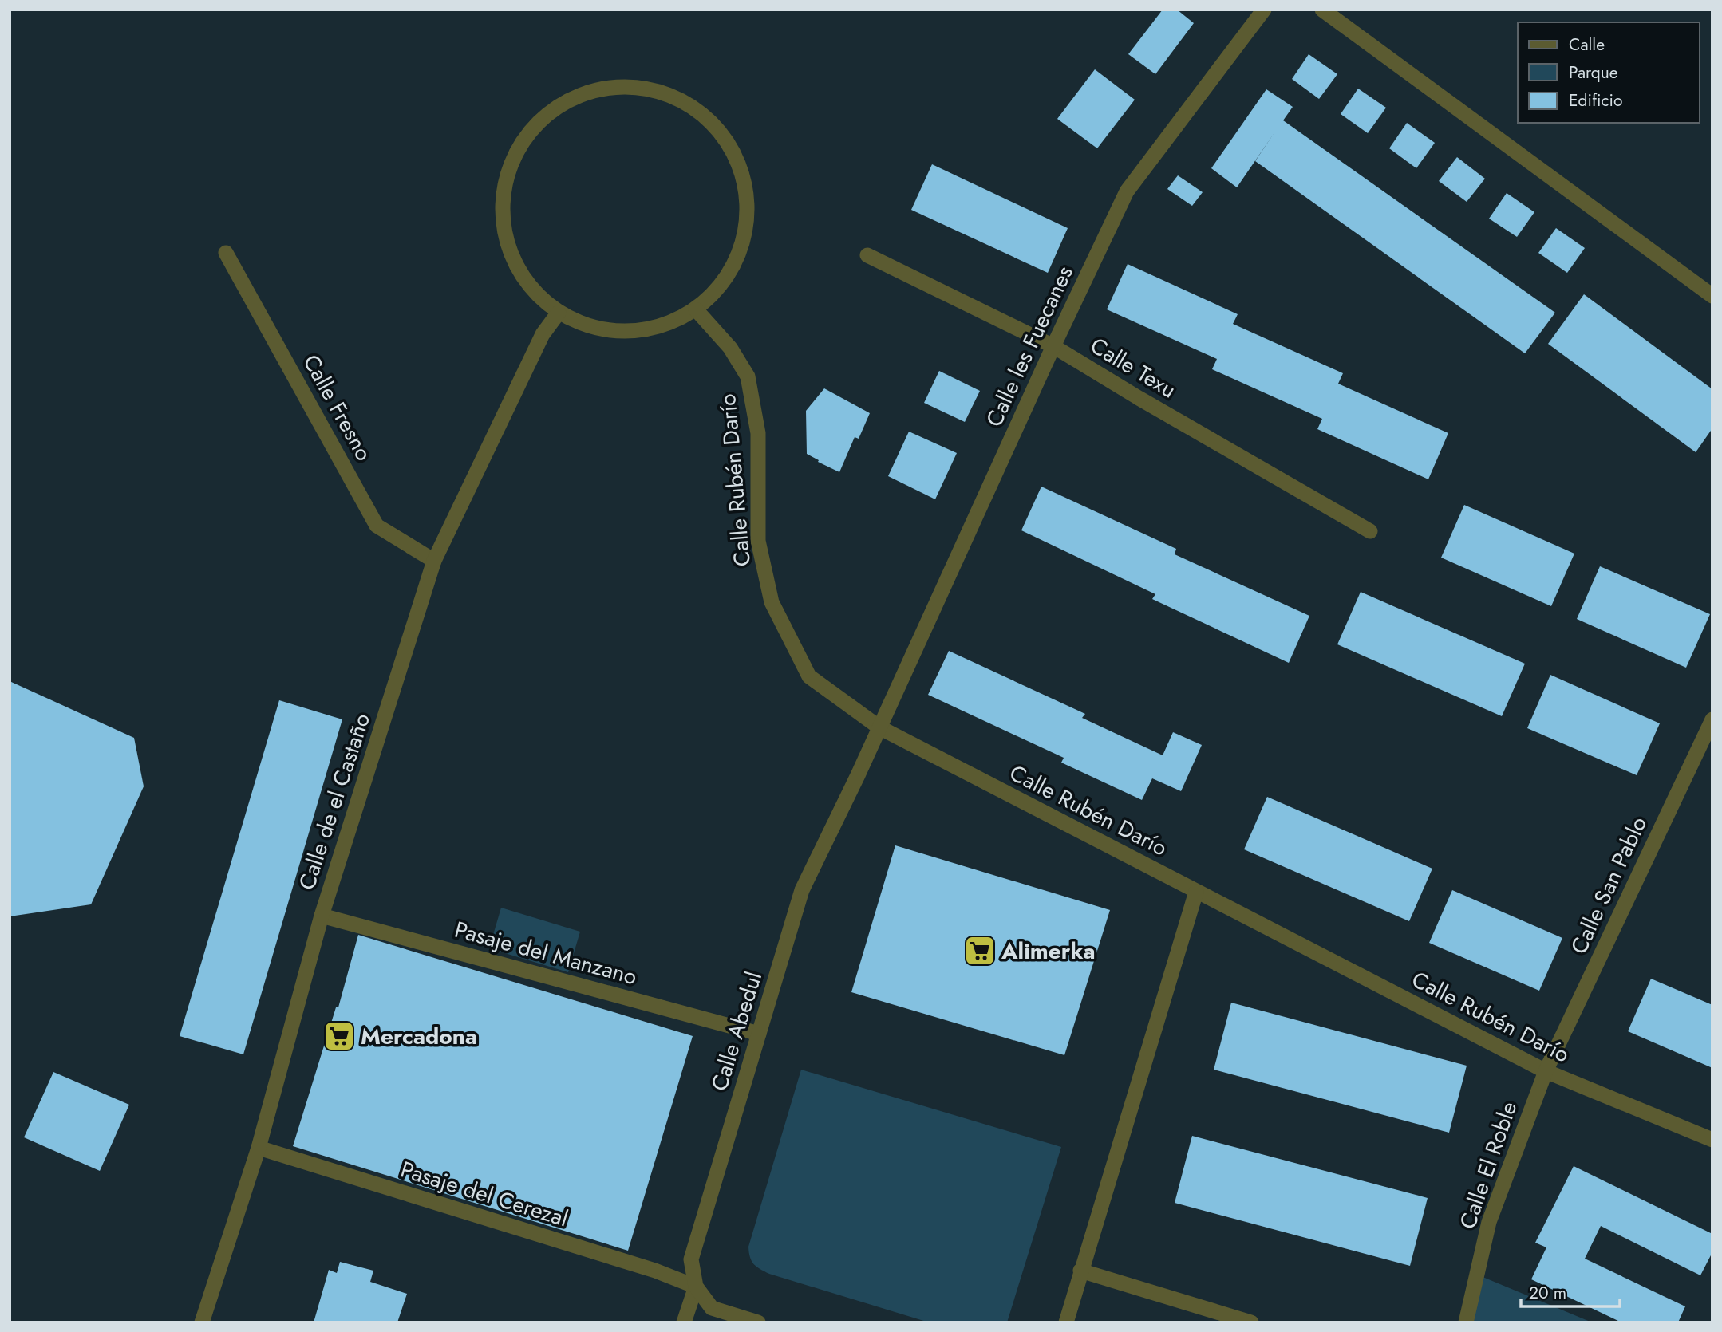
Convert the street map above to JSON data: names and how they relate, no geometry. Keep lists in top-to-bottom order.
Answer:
{
  "streets": {
    "street": [
      "Calle les Fuecanes",
      "Calle Texu",
      "Calle Fresno",
      "Calle Rubén Darío",
      "Calle de el Castaño",
      "Calle San Pablo",
      "Pasaje del Manzano",
      "Calle Abedul",
      "Calle El Roble",
      "Pasaje del Cerezal"
    ]
  },
  "crossings": [
    ["Calle les Fuecanes", "Calle Texu"],
    ["Calle les Fuecanes", "Calle Rubén Darío"],
    ["Calle les Fuecanes", "Calle Abedul"],
    ["Calle Fresno", "Calle de el Castaño"],
    ["Calle Rubén Darío", "Calle San Pablo"],
    ["Calle Rubén Darío", "Calle Abedul"],
    ["Calle Rubén Darío", "Calle El Roble"],
    ["Calle de el Castaño", "Pasaje del Manzano"],
    ["Calle de el Castaño", "Pasaje del Cerezal"],
    ["Calle San Pablo", "Calle El Roble"],
    ["Pasaje del Manzano", "Calle Abedul"],
    ["Calle Abedul", "Pasaje del Cerezal"]
  ],
  "places": {
    "supermarket": ["Alimerka", "Mercadona"]
  },
  "legend": ["Calle", "Parque", "Edificio"],
  "scale_bar": "20 m"
}
